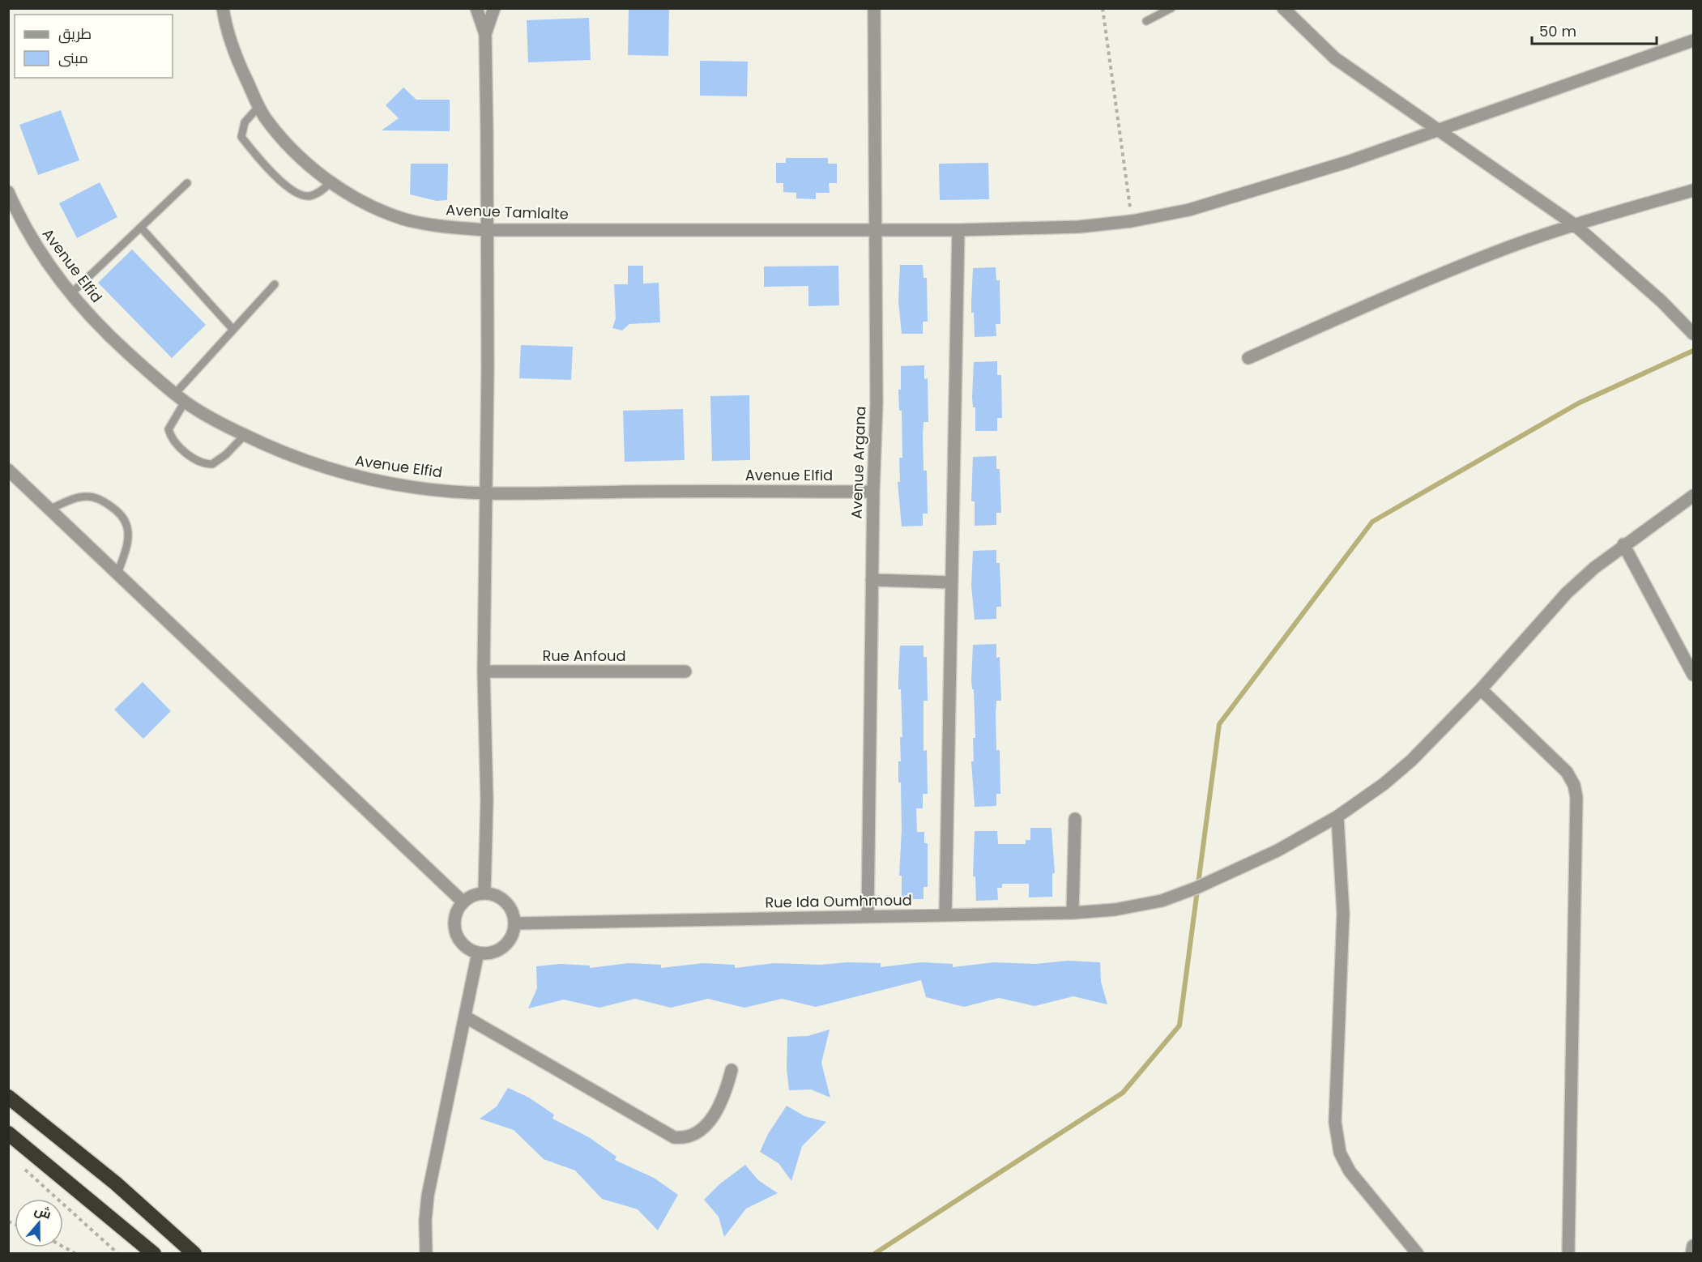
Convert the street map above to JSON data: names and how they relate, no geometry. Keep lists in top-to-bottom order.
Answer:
{
  "streets": {
    "street": [
      "Avenue Tamlalte",
      "Avenue Elfid",
      "Avenue Argana",
      "Rue Anfoud",
      "Rue Ida Oumhmoud"
    ]
  },
  "crossings": [
    ["Avenue Tamlalte", "Avenue Argana"],
    ["Avenue Elfid", "Avenue Argana"],
    ["Avenue Argana", "Rue Ida Oumhmoud"]
  ],
  "legend": ["طريق", "مبنى"],
  "scale_bar": "50 m",
  "north": "top"
}
